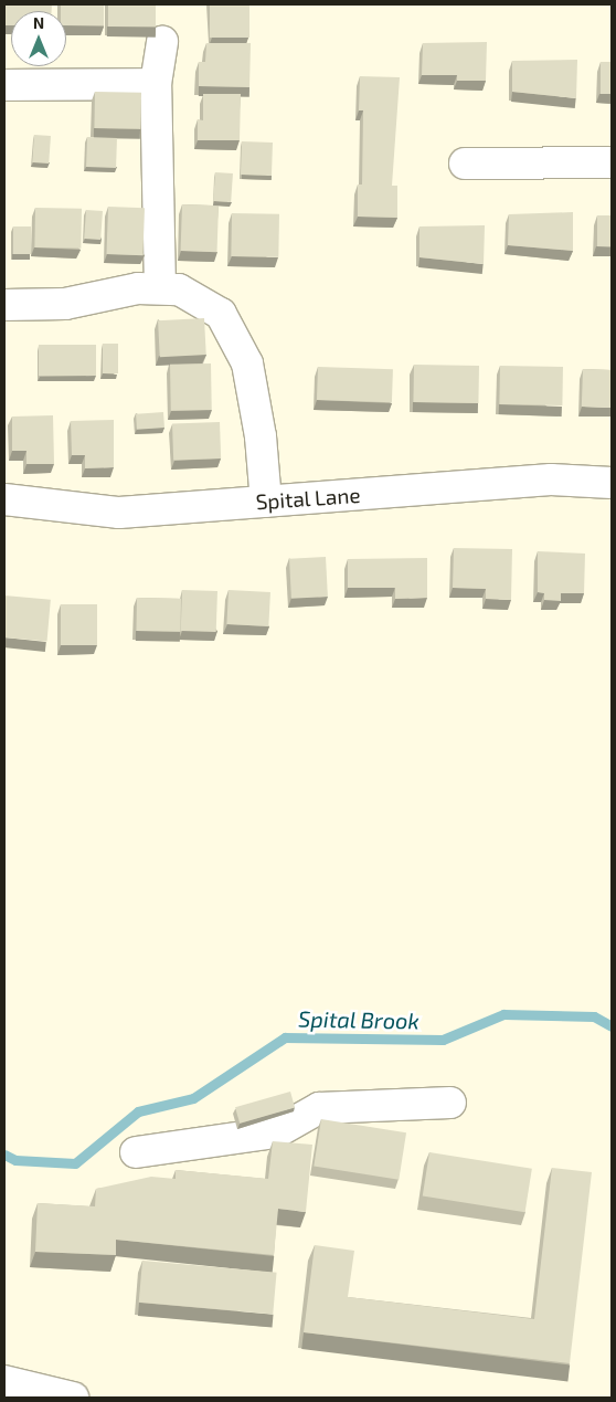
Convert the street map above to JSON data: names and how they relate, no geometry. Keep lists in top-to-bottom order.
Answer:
{
  "streets": {
    "main road": ["Spital Lane"]
  },
  "water": ["Spital Brook"],
  "north": "top"
}
